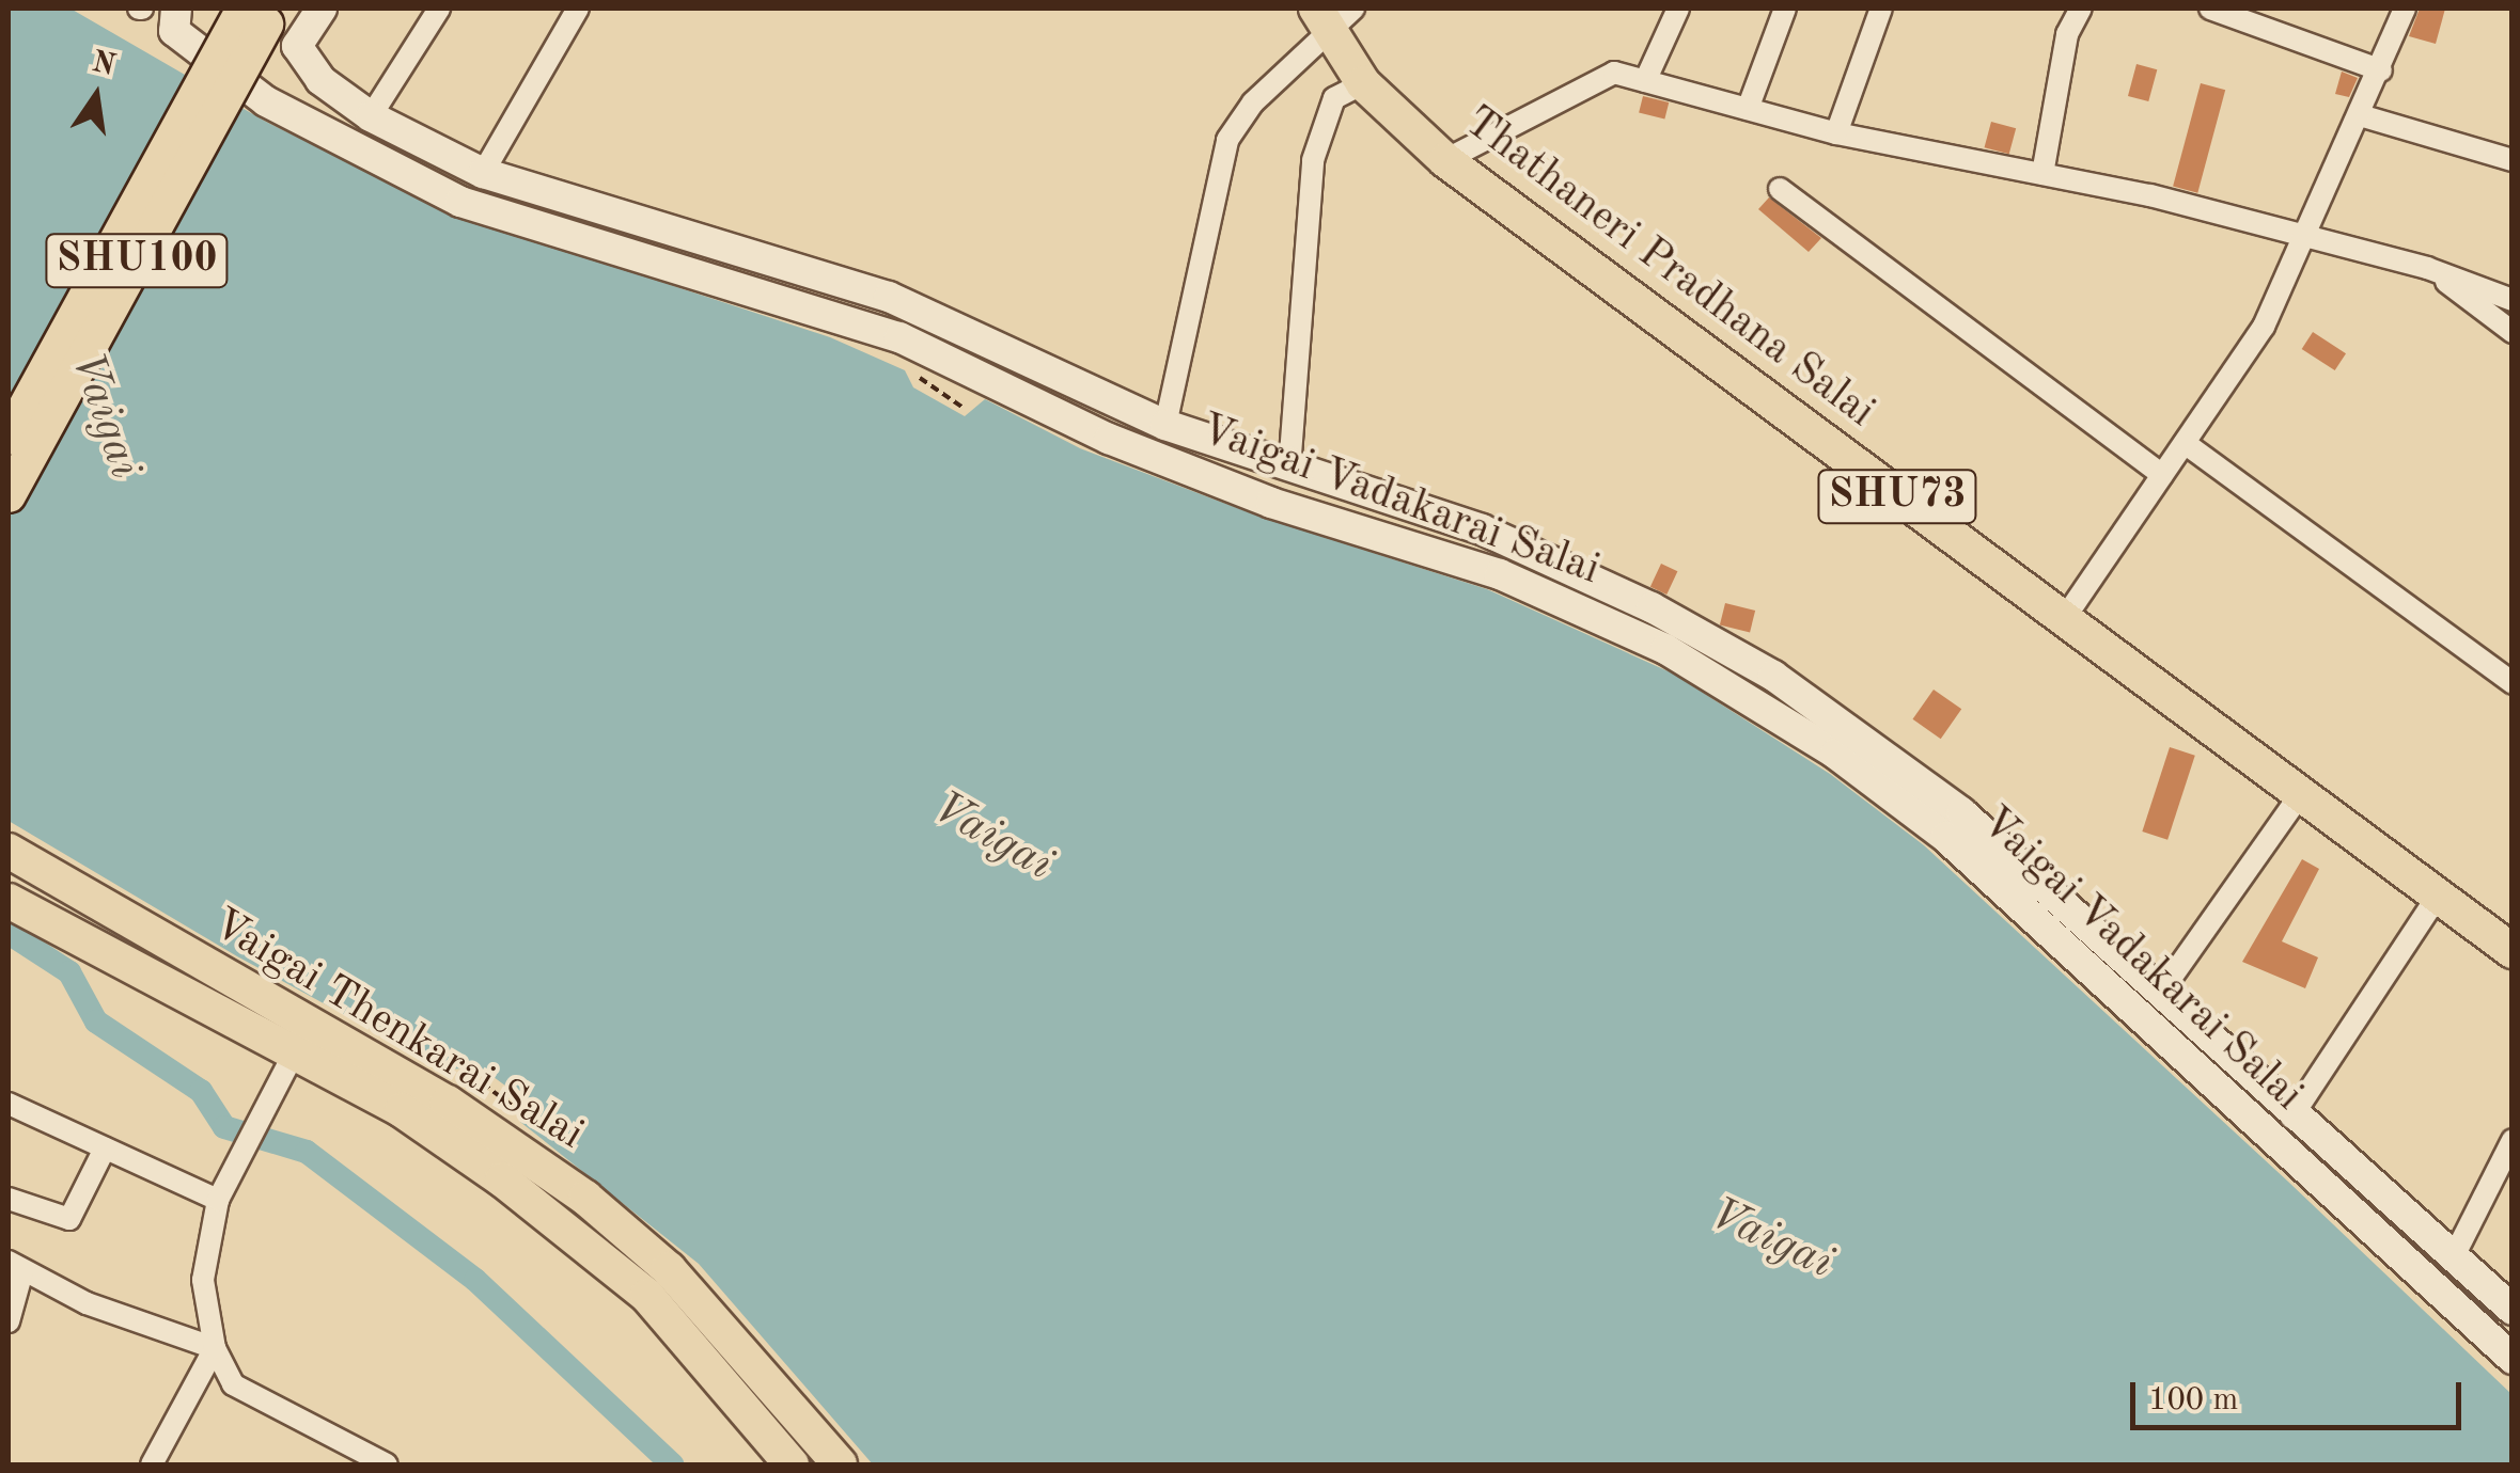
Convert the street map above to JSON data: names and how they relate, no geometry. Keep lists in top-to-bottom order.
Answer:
{
  "streets": {
    "main road": [
      "SHU100",
      "Thathaneri Pradhana Salai",
      "SHU73",
      "Vaigai Vadakarai Salai",
      "Vaigai Thenkarai Salai"
    ]
  },
  "water": ["Vaigai"],
  "scale_bar": "100 m",
  "north": "top"
}
